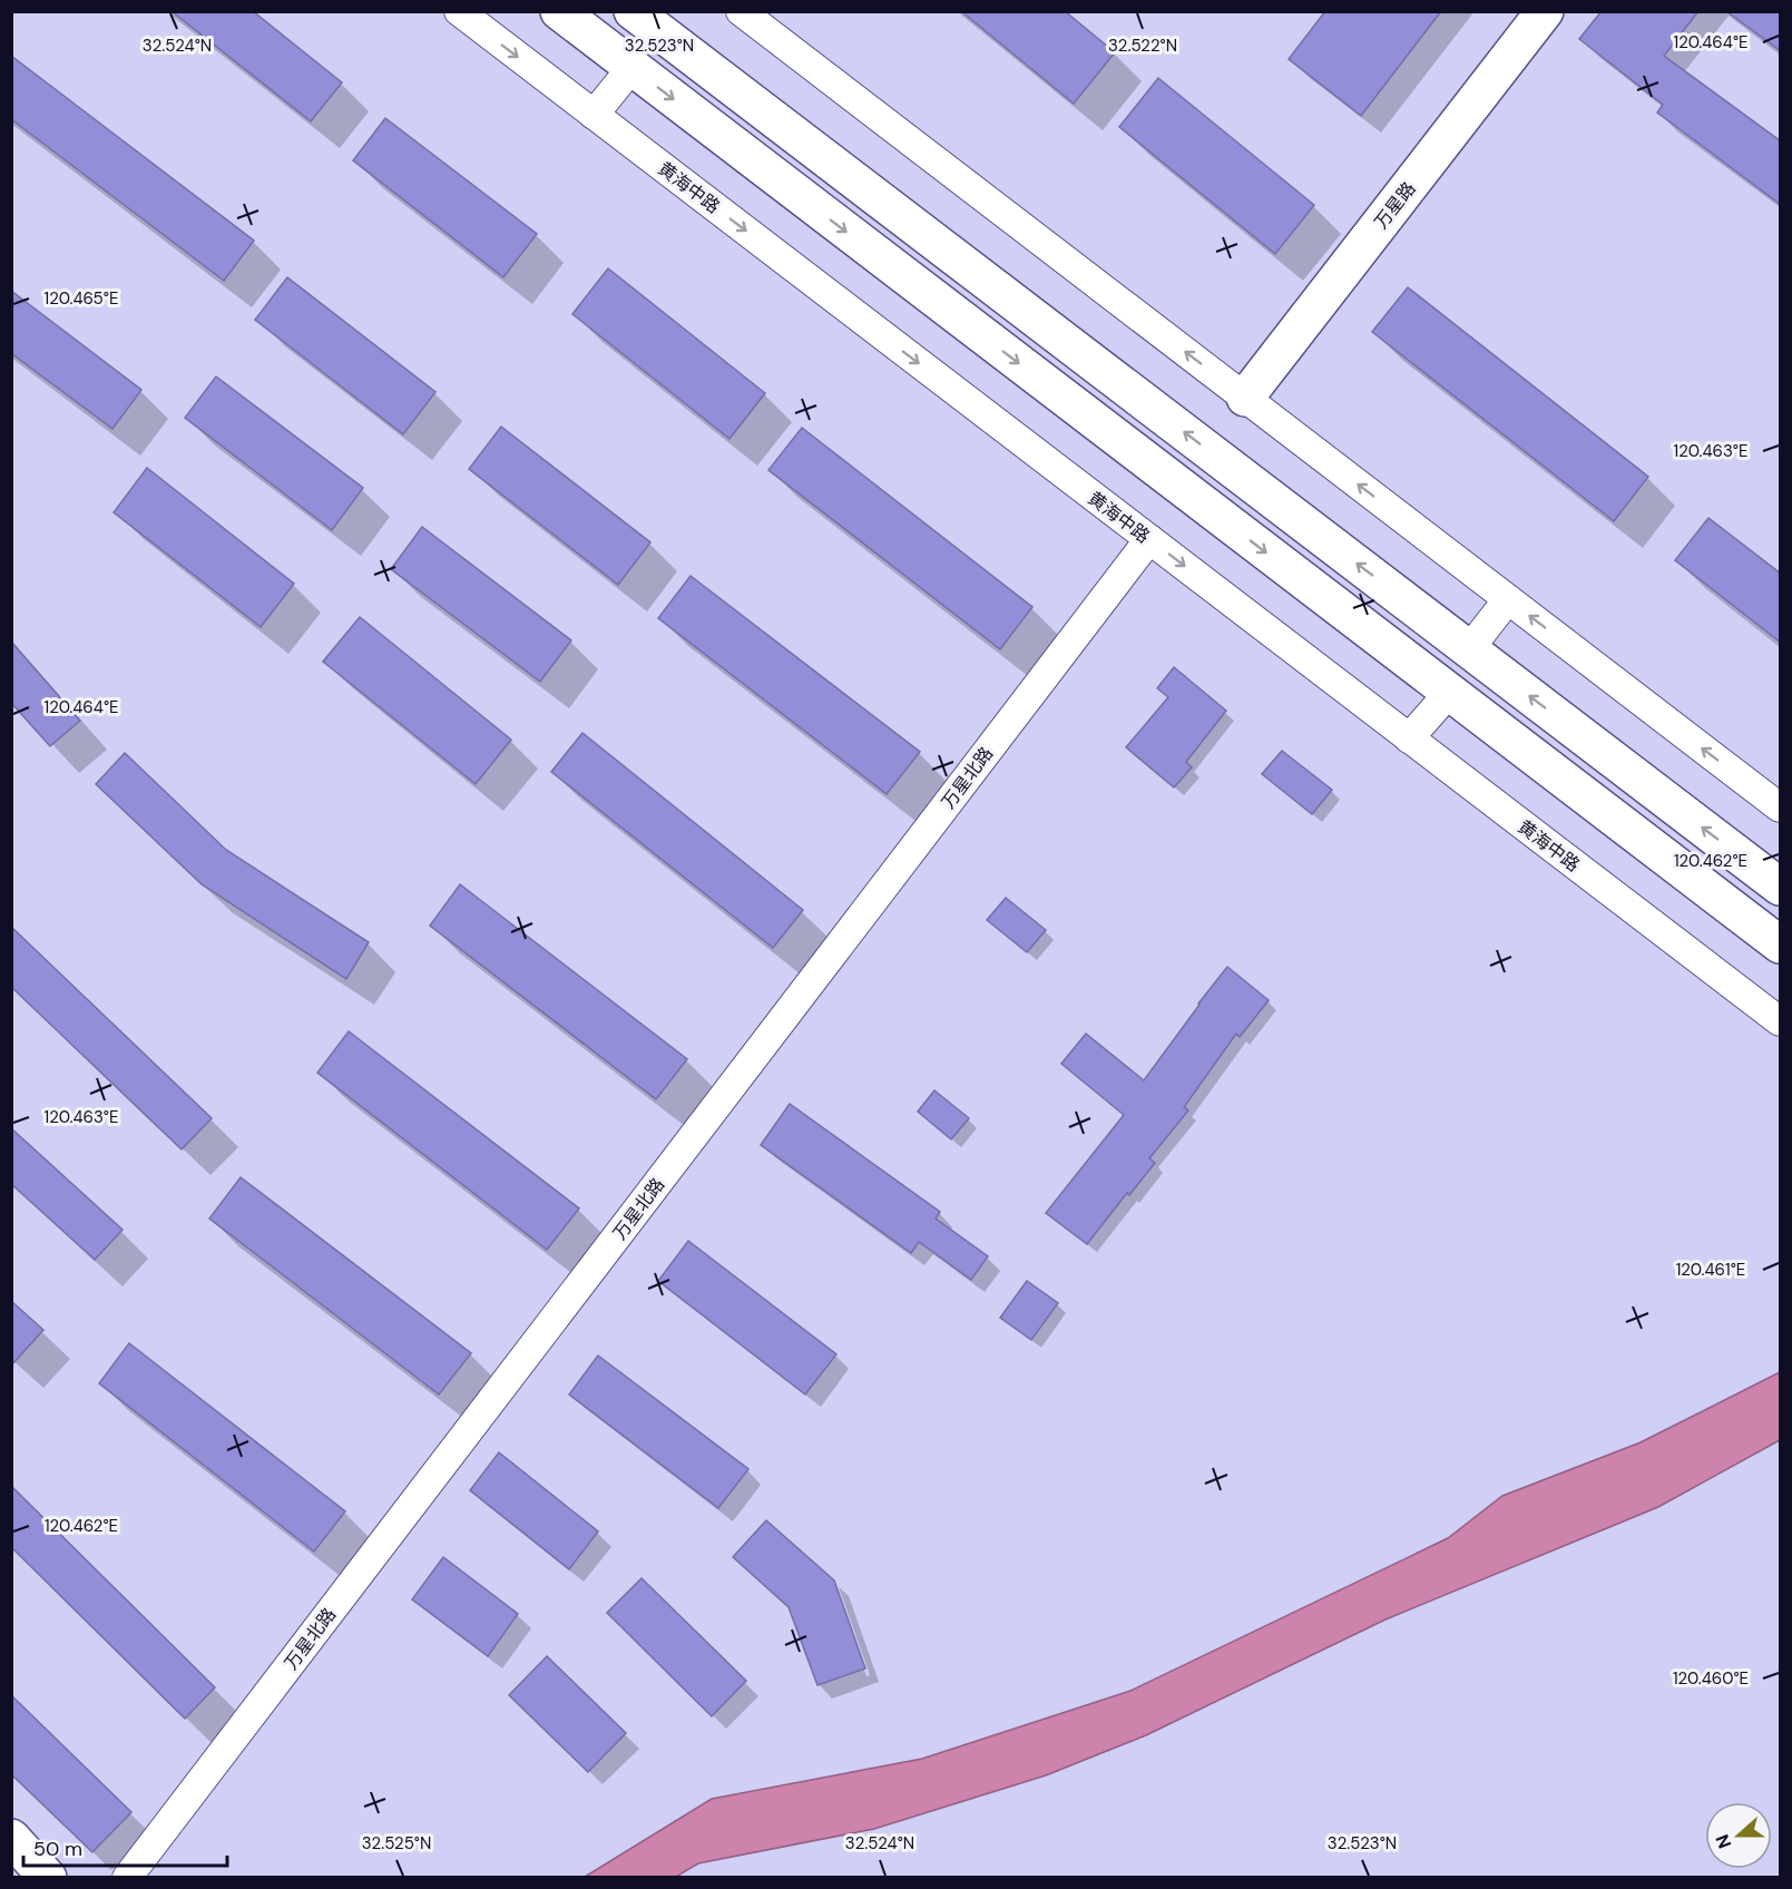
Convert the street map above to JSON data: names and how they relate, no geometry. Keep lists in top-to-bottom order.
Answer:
{
  "streets": {
    "street": ["黄海中路", "万星路", "万星北路"]
  },
  "crossings": [
    ["黄海中路", "万星北路"]
  ],
  "scale_bar": "50 m",
  "north": "left",
  "coordinates": [
    "120.464°E",
    "32.524°N",
    "32.523°N",
    "32.522°N",
    "120.465°E",
    "120.463°E",
    "120.462°E",
    "120.461°E",
    "120.460°E",
    "32.525°N"
  ]
}
